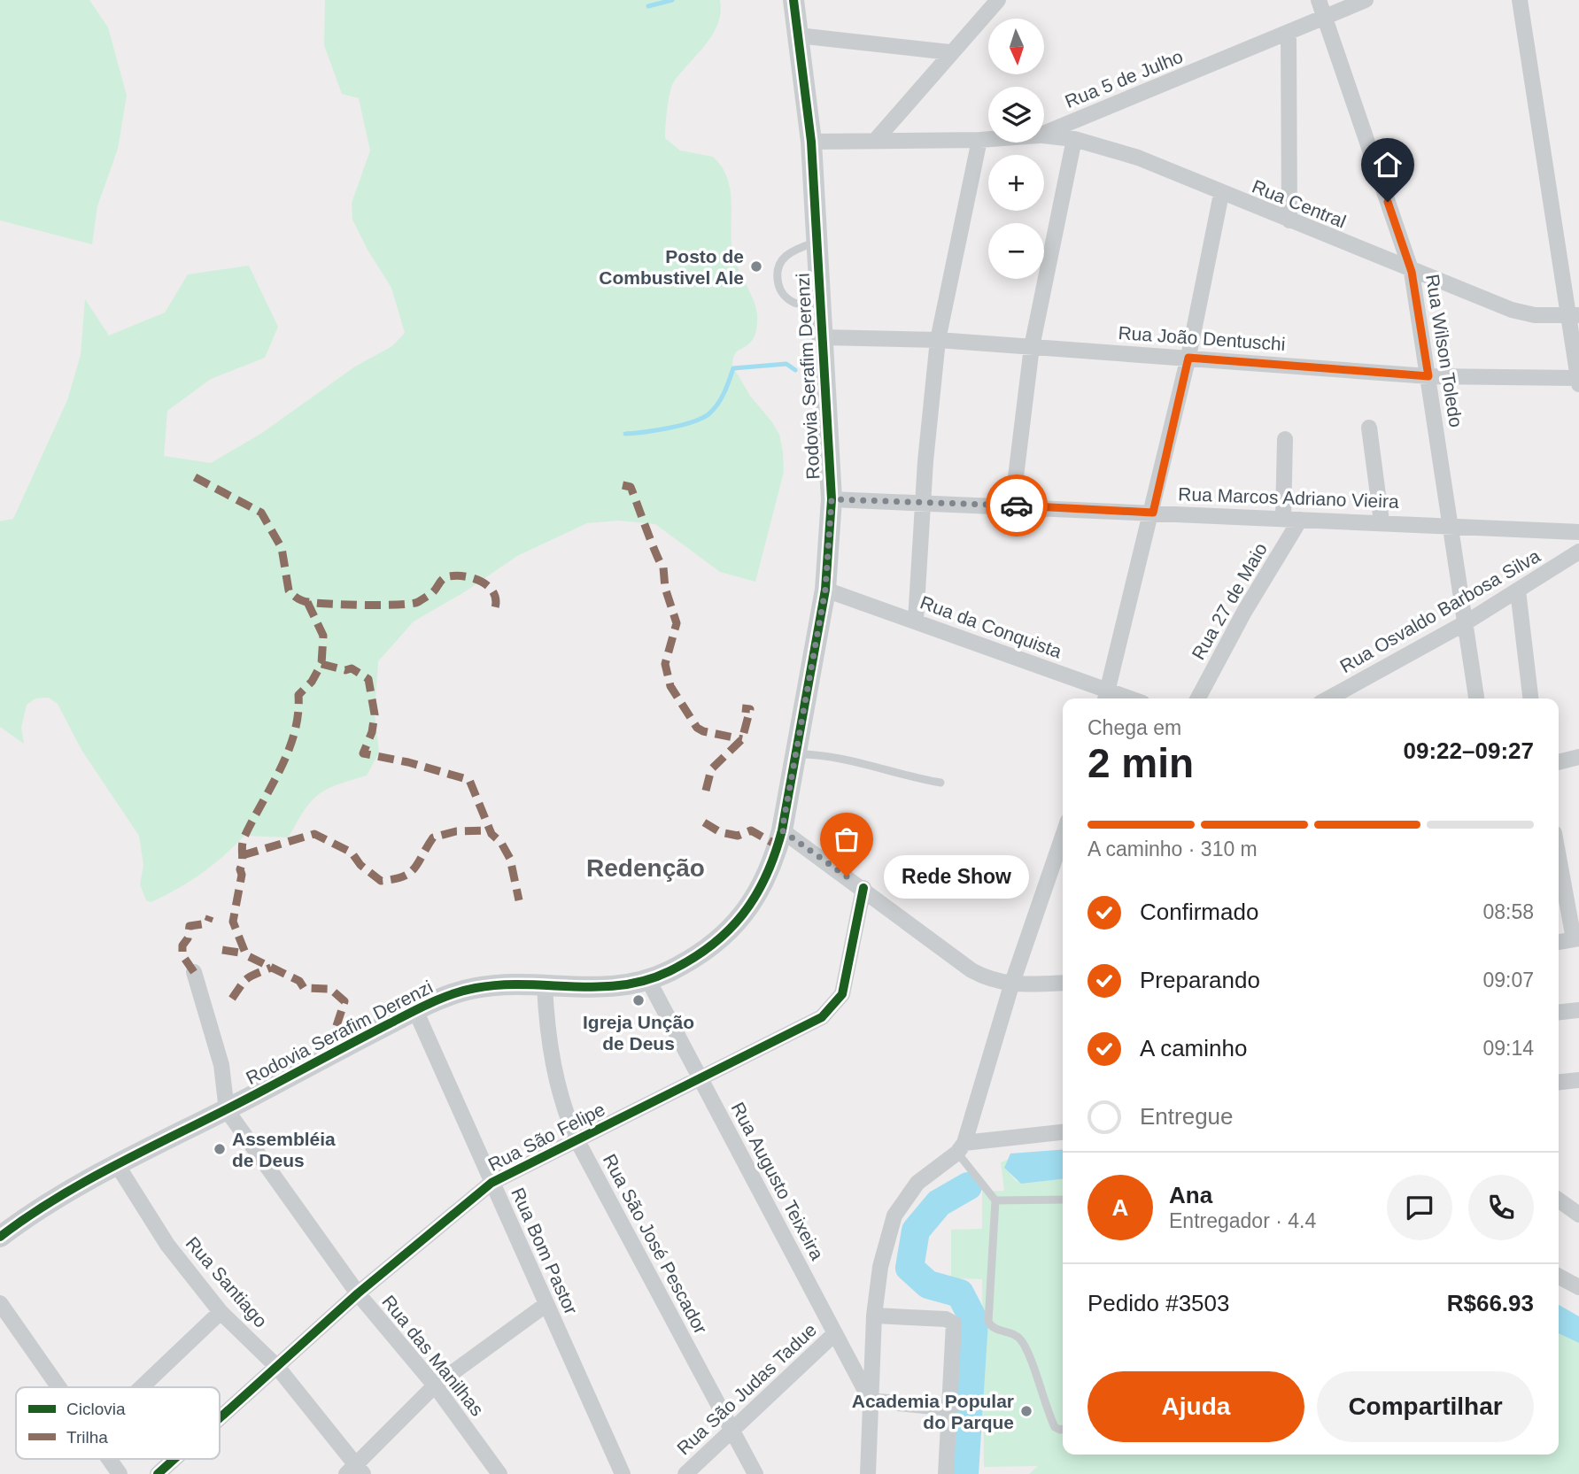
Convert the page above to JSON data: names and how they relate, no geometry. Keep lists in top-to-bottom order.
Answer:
{
  "streets": {
    "main road": ["Rodovia Serafim Derenzi"],
    "street": [
      "Rua 5 de Julho",
      "Rua Central",
      "Rua João Dentuschi",
      "Rua Wilson Toledo",
      "Rua Marcos Adriano Vieira",
      "Rua 27 de Maio",
      "Rua Osvaldo Barbosa Silva",
      "Rua da Conquista",
      "Rua São Felipe",
      "Rua Augusto Teixeira",
      "Rua São José Pescador",
      "Rua Bom Pastor",
      "Rua Santiago",
      "Rua das Manilhas",
      "Rua São Judas Tadue"
    ]
  },
  "crossings": [
    ["Rua 5 de Julho", "Rua Wilson Toledo"],
    ["Rua 5 de Julho", "Rodovia Serafim Derenzi"],
    ["Rua Central", "Rua Wilson Toledo"],
    ["Rua João Dentuschi", "Rua Wilson Toledo"],
    ["Rua João Dentuschi", "Rodovia Serafim Derenzi"],
    ["Rua Wilson Toledo", "Rua Marcos Adriano Vieira"],
    ["Rua Wilson Toledo", "Rua Osvaldo Barbosa Silva"],
    ["Rodovia Serafim Derenzi", "Rua Marcos Adriano Vieira"],
    ["Rodovia Serafim Derenzi", "Rua da Conquista"],
    ["Rodovia Serafim Derenzi", "Rua Augusto Teixeira"],
    ["Rodovia Serafim Derenzi", "Rua São José Pescador"],
    ["Rodovia Serafim Derenzi", "Rua Bom Pastor"],
    ["Rodovia Serafim Derenzi", "Rua Santiago"],
    ["Rodovia Serafim Derenzi", "Rua das Manilhas"],
    ["Rua Marcos Adriano Vieira", "Rua 27 de Maio"],
    ["Rua São Felipe", "Rua Augusto Teixeira"],
    ["Rua São Felipe", "Rua São José Pescador"],
    ["Rua São Felipe", "Rua Bom Pastor"],
    ["Rua São Felipe", "Rua Santiago"],
    ["Rua São Felipe", "Rua das Manilhas"],
    ["Rua Augusto Teixeira", "Rua São Judas Tadue"],
    ["Rua São José Pescador", "Rua São Judas Tadue"]
  ],
  "districts": ["Redenção"],
  "places": [
    "Posto de Combustivel Ale",
    "Rede Show",
    "Igreja Unção de Deus",
    "Assembléia de Deus",
    "Academia Popular do Parque"
  ],
  "legend": ["Ciclovia", "Trilha"],
  "north": "bottom",
  "page": {
    "map_buttons": ["+", "−"],
    "heading": ["2 min", "Chega em", "09:22–09:27"],
    "panel": [
      "Ana",
      "Entregador · 4.4",
      "Pedido #3503",
      "R$66.93"
    ],
    "bar": "A caminho · 310 m",
    "bubble": "Rede Show",
    "list": [
      ["Confirmado", "08:58"],
      ["Preparando", "09:07"],
      ["A caminho", "09:14"],
      "Entregue"
    ],
    "round": "A",
    "buttons": ["Ajuda", "Compartilhar"]
  }
}
